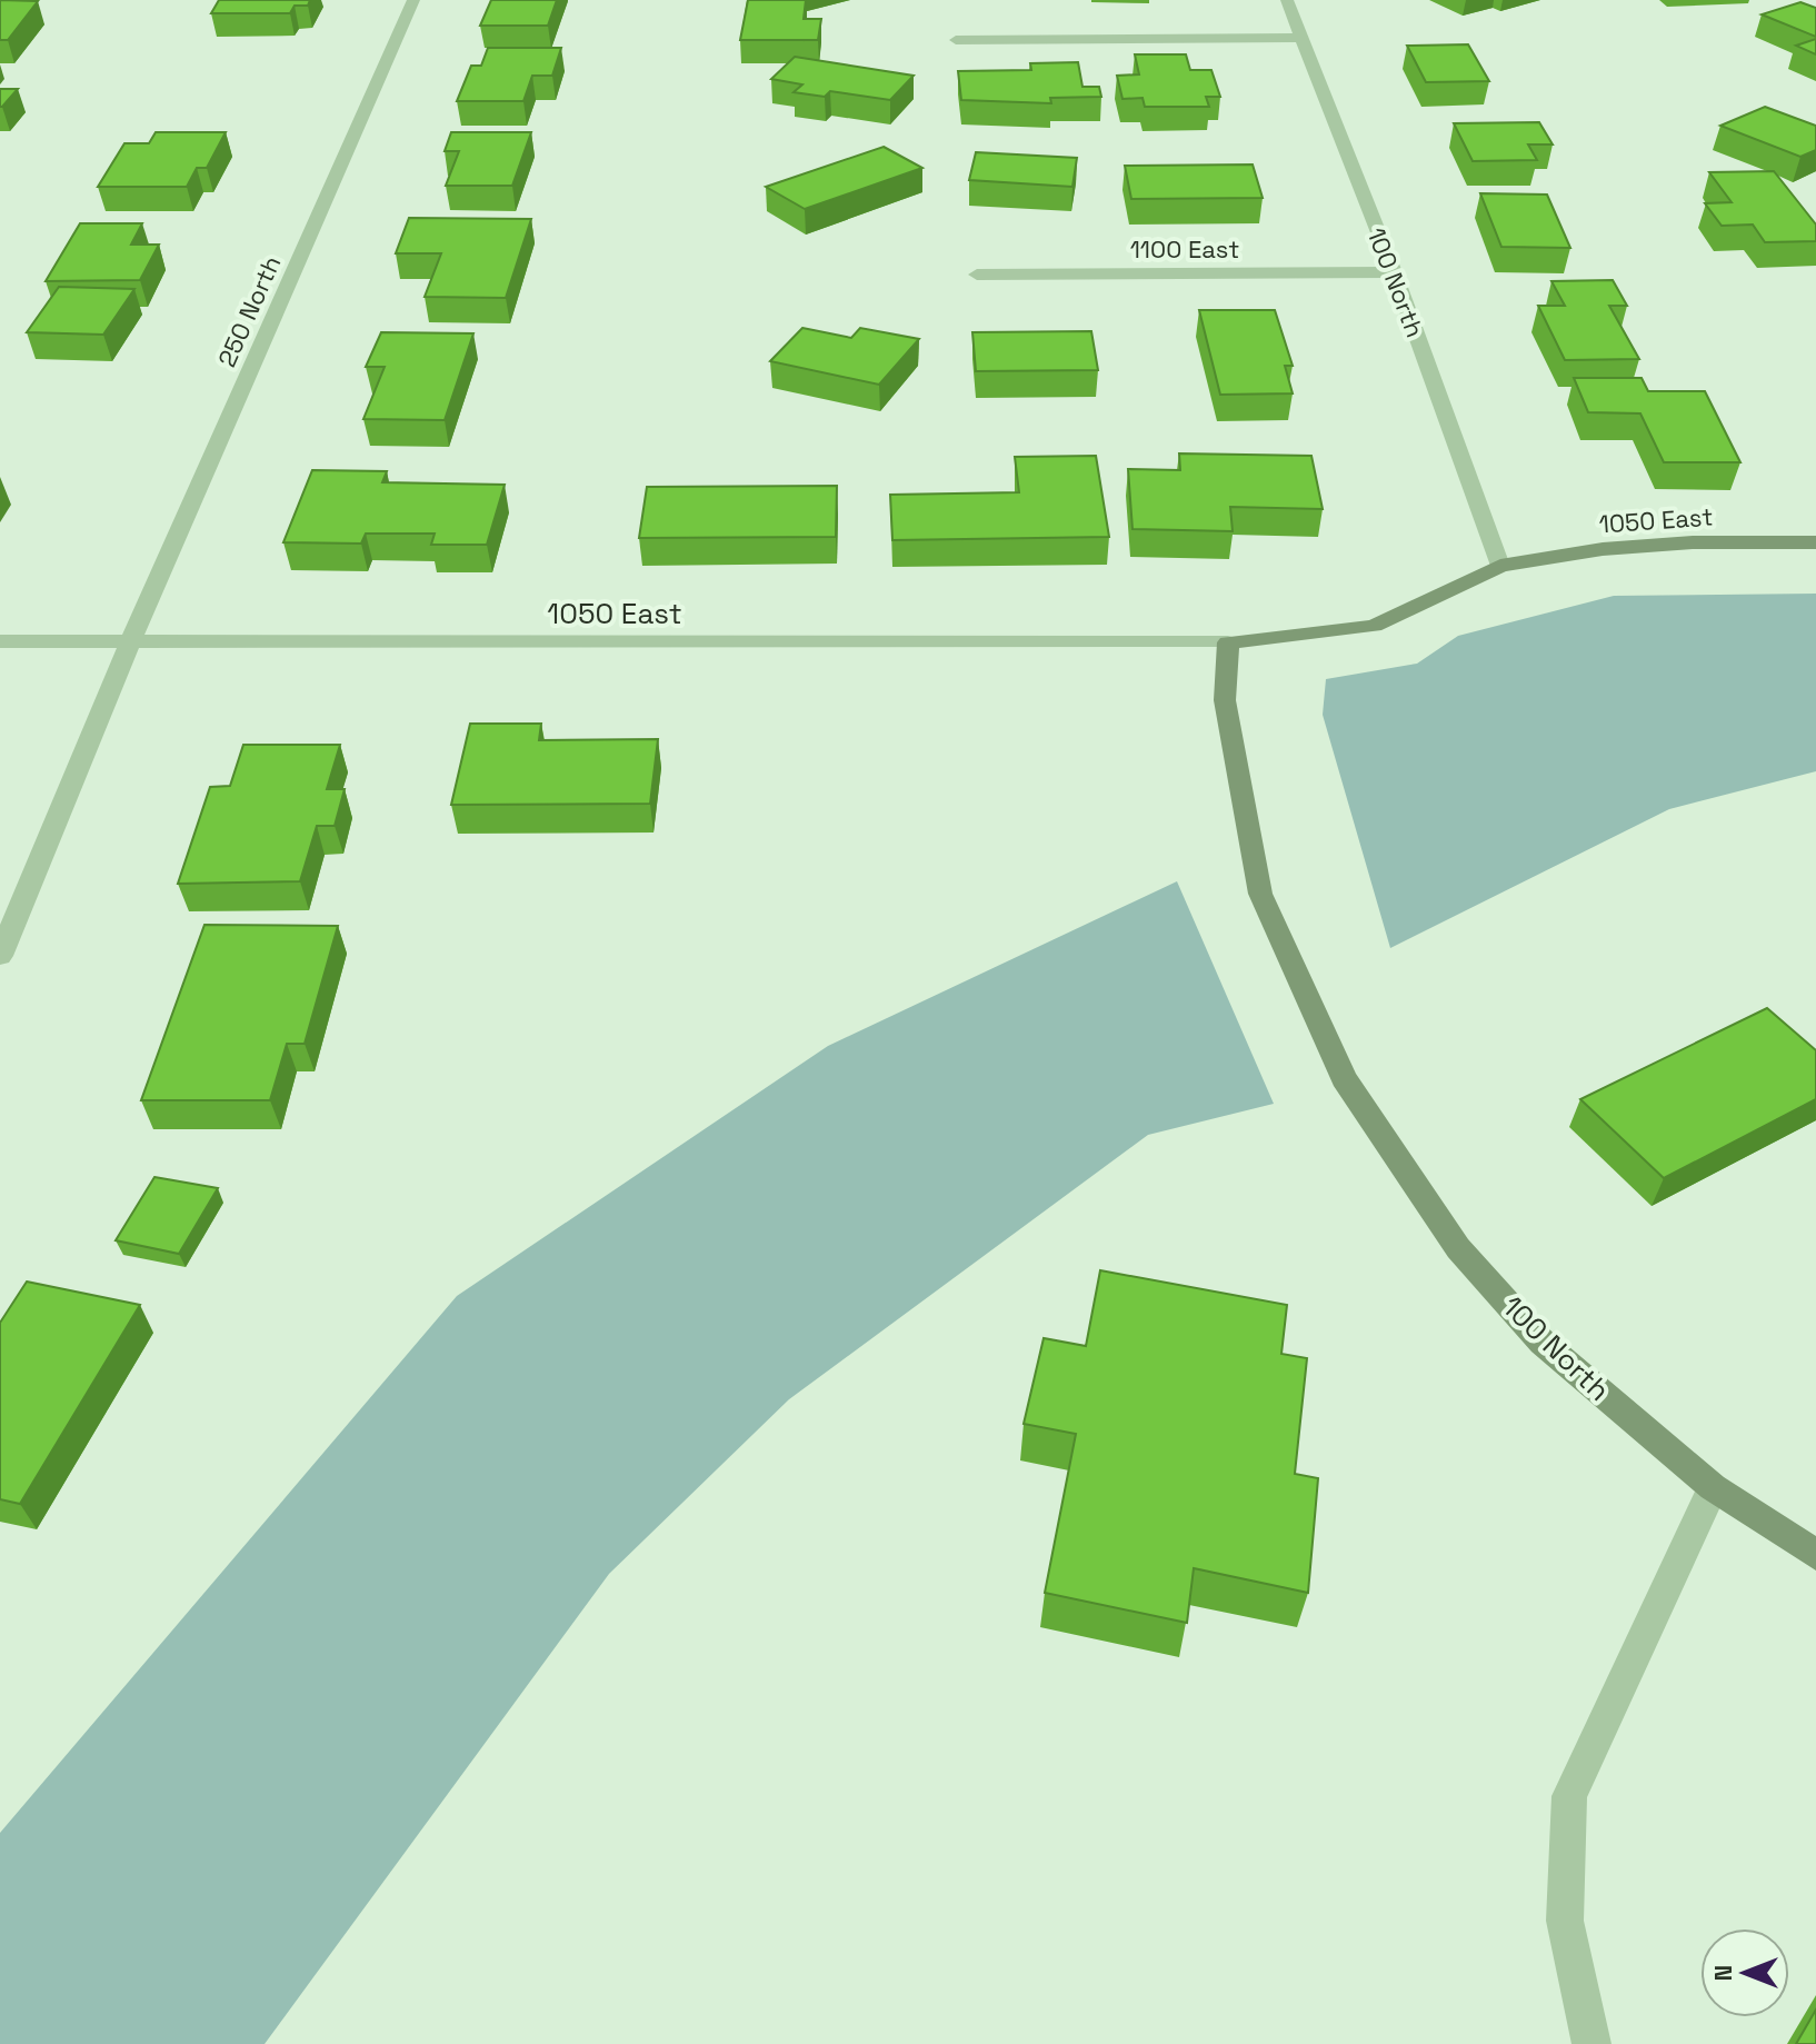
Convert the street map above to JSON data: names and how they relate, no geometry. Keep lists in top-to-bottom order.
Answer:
{
  "streets": {
    "street": [
      "1100 East",
      "100 North",
      "250 North",
      "1050 East"
    ]
  },
  "crossings": [
    ["1100 East", "100 North"],
    ["100 North", "1050 East"],
    ["250 North", "1050 East"]
  ],
  "north": "left"
}
